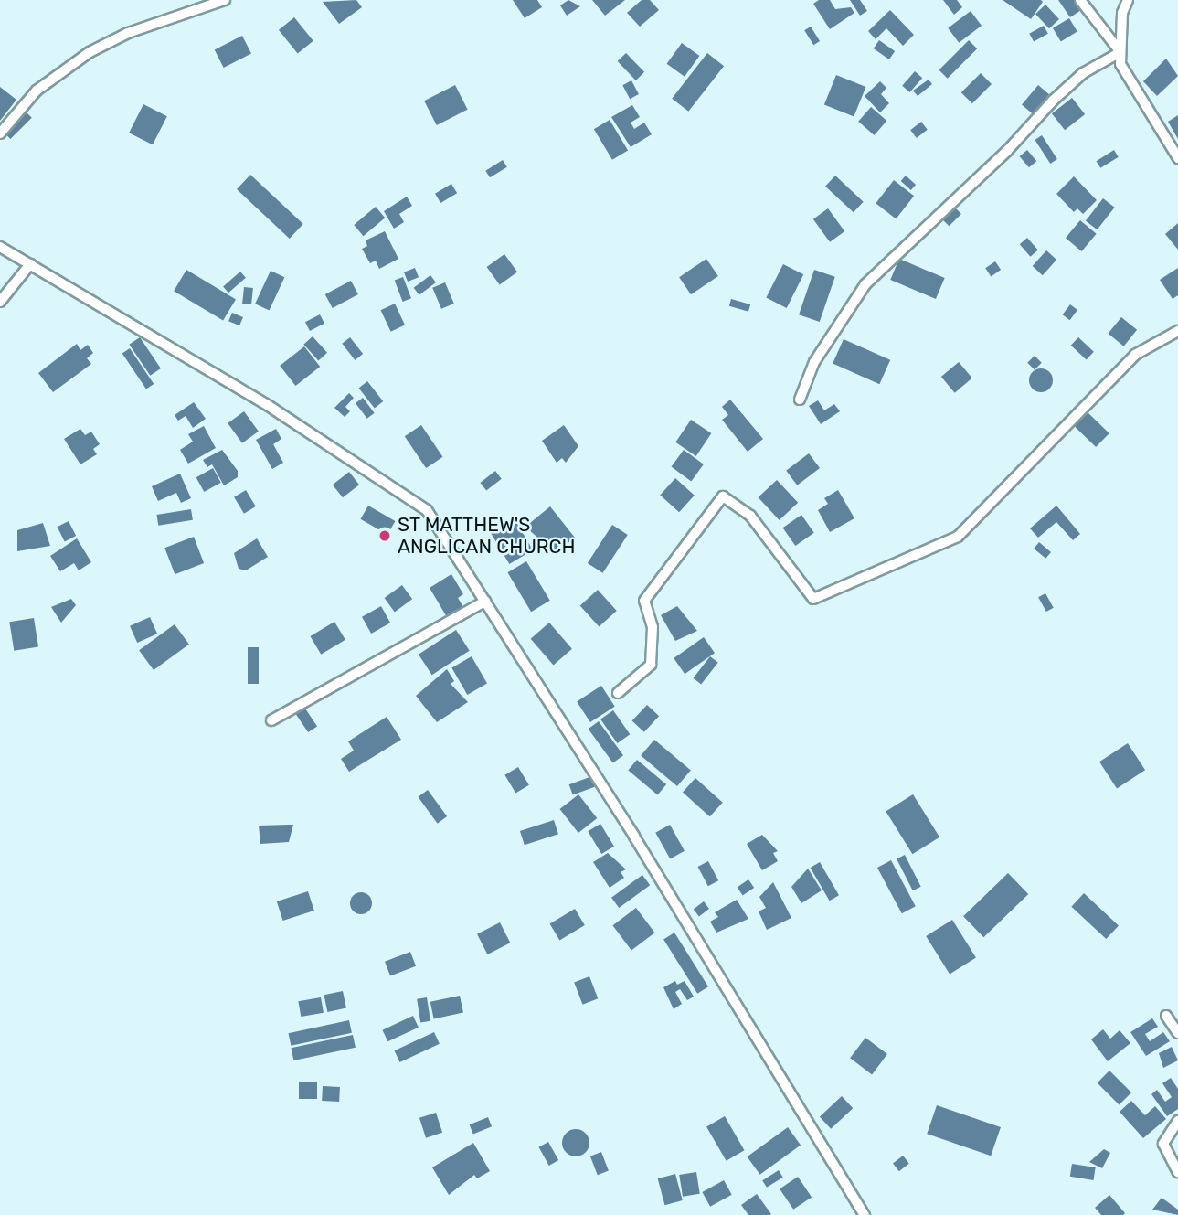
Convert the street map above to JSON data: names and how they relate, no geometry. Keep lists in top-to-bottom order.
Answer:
{
  "places": ["ST MATTHEW'S ANGLICAN CHURCH"]
}
